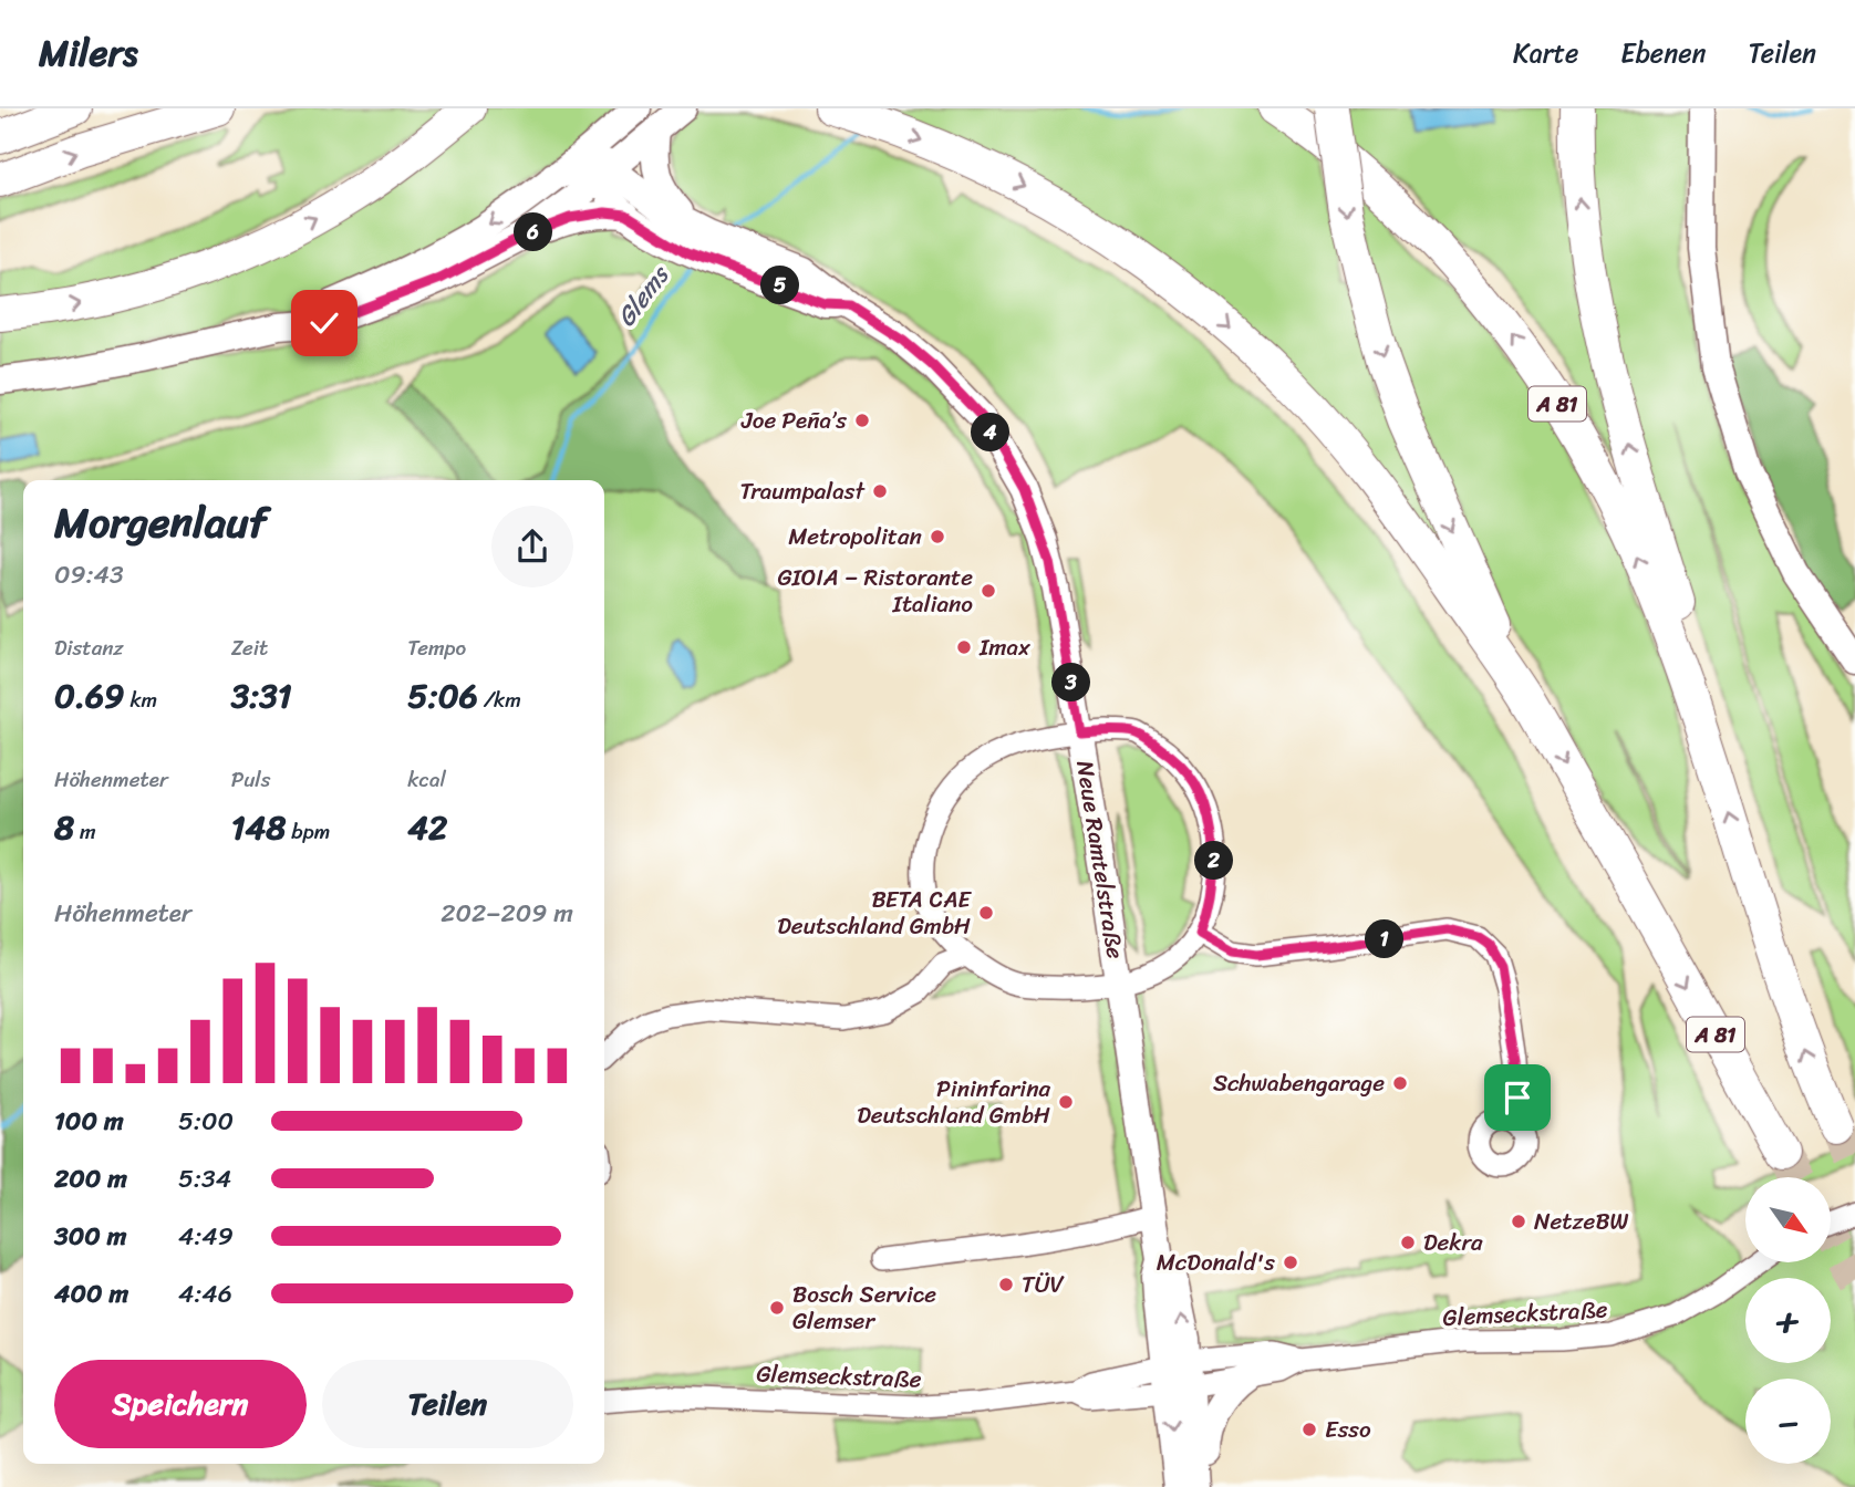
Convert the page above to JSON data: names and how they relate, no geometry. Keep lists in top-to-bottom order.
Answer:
{
  "streets": {
    "highway": ["A 81"],
    "main road": ["Neue Ramtelstraße"],
    "street": ["Glemseckstraße"]
  },
  "crossings": [
    ["Neue Ramtelstraße", "Glemseckstraße"]
  ],
  "water": ["Glems"],
  "places": [
    "Joe Peña’s",
    "Traumpalast",
    "Metropolitan",
    "GIOIA – Ristorante Italiano",
    "Imax",
    "BETA CAE Deutschland GmbH",
    "Schwabengarage",
    "Pininfarina Deutschland GmbH",
    "NetzeBW",
    "Dekra",
    "McDonald's",
    "TÜV",
    "Bosch Service Glemser",
    "Esso"
  ],
  "north": "bottom right",
  "page": {
    "header": "Milers",
    "nav": ["Karte", "Ebenen", "Teilen"],
    "pins": [
      "6",
      "5",
      "4",
      "3",
      "2",
      "1"
    ],
    "heading": ["Morgenlauf", "09:43"],
    "stats": [
      ["Distanz", "0.69 km"],
      ["Zeit", "3:31"],
      ["Tempo", "5:06 /km"],
      ["Höhenmeter", "8 m"],
      ["Puls", "148 bpm"],
      ["kcal", "42"]
    ],
    "chart": ["Höhenmeter", "202–209 m"],
    "list": [
      {
        "name": "100 m",
        "note": "5:00"
      },
      {
        "name": "200 m",
        "note": "5:34"
      },
      {
        "name": "300 m",
        "note": "4:49"
      },
      {
        "name": "400 m",
        "note": "4:46"
      }
    ],
    "map_buttons": ["+", "−"],
    "buttons": ["Speichern", "Teilen"]
  }
}
